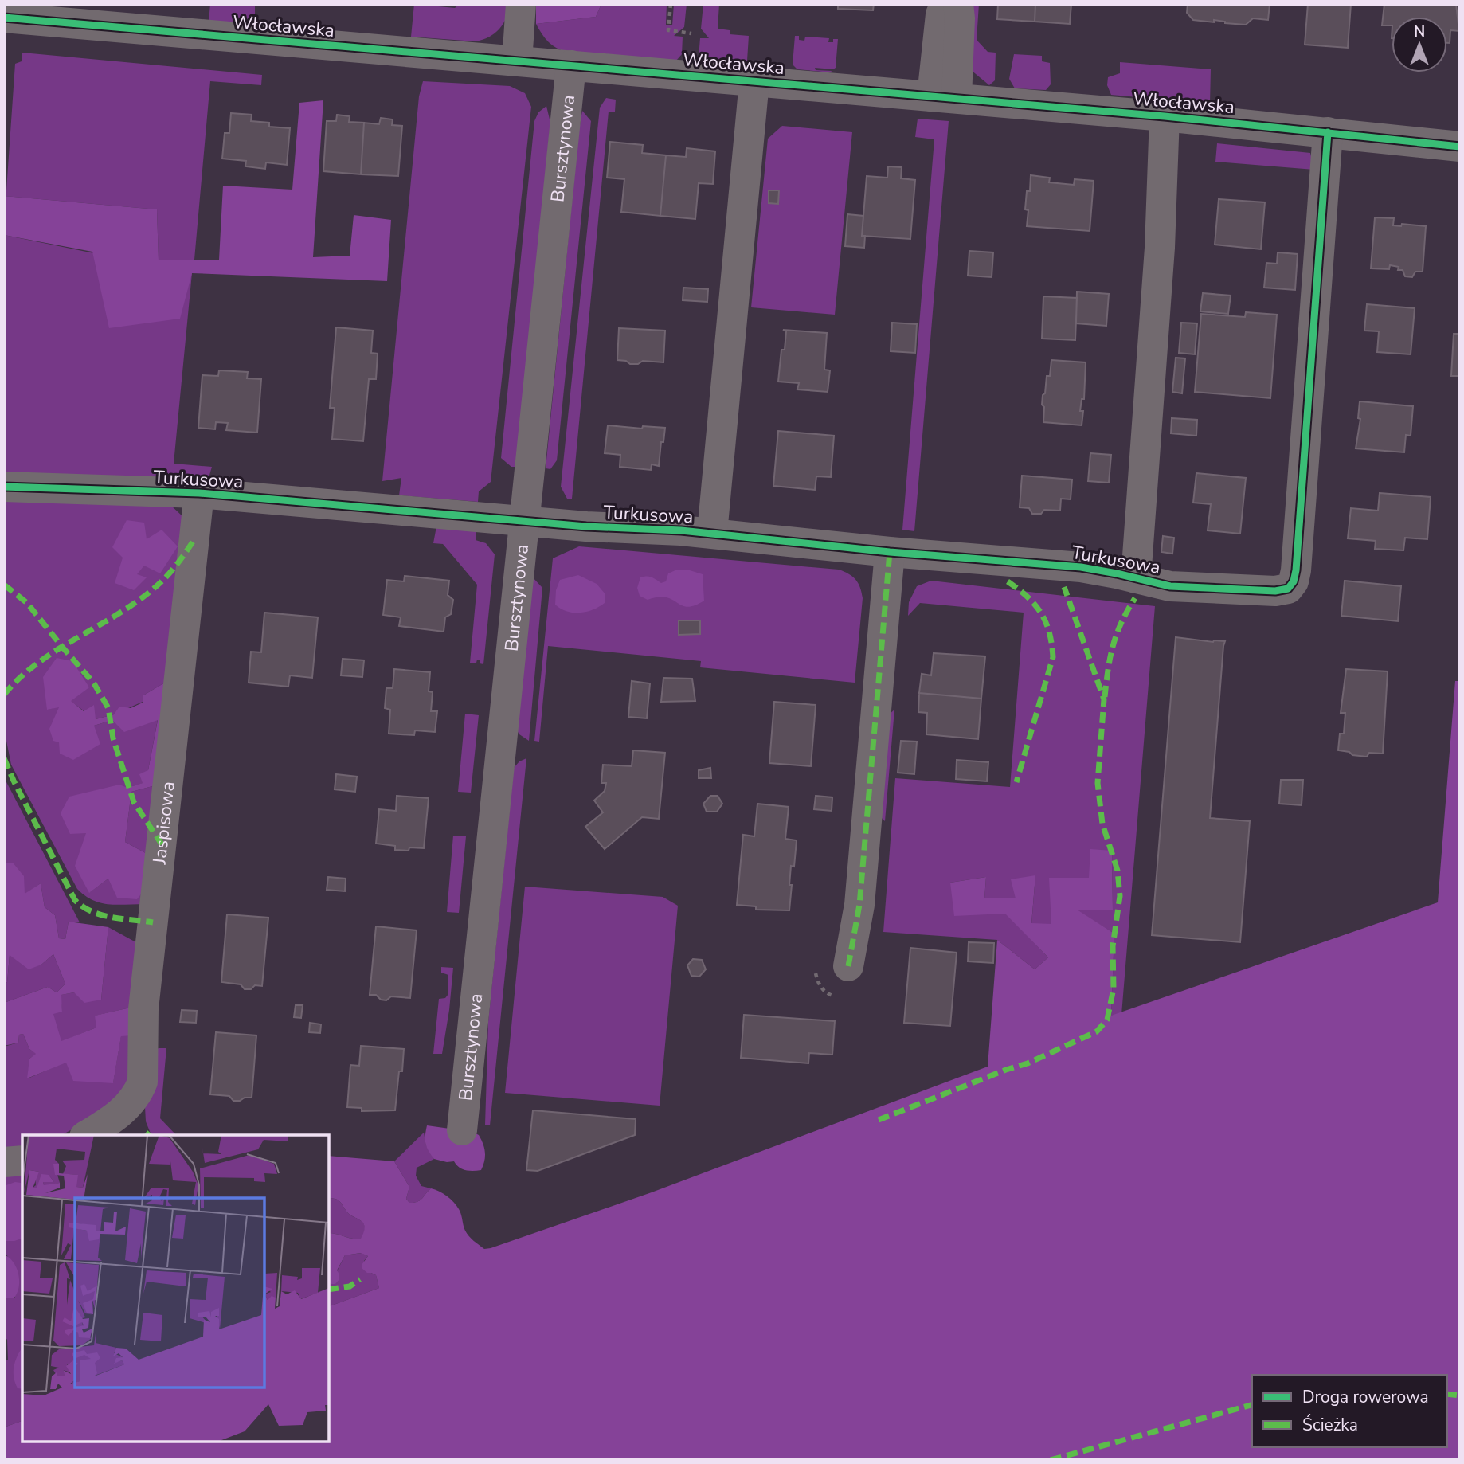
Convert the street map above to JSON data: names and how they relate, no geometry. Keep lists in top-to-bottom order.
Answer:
{
  "streets": {
    "street": [
      "Włocławska",
      "Bursztynowa",
      "Turkusowa",
      "Jaspisowa"
    ]
  },
  "crossings": [
    ["Włocławska", "Bursztynowa"],
    ["Włocławska", "Turkusowa"],
    ["Bursztynowa", "Turkusowa"],
    ["Turkusowa", "Jaspisowa"]
  ],
  "legend": ["Droga rowerowa", "Ścieżka"],
  "north": "top"
}
